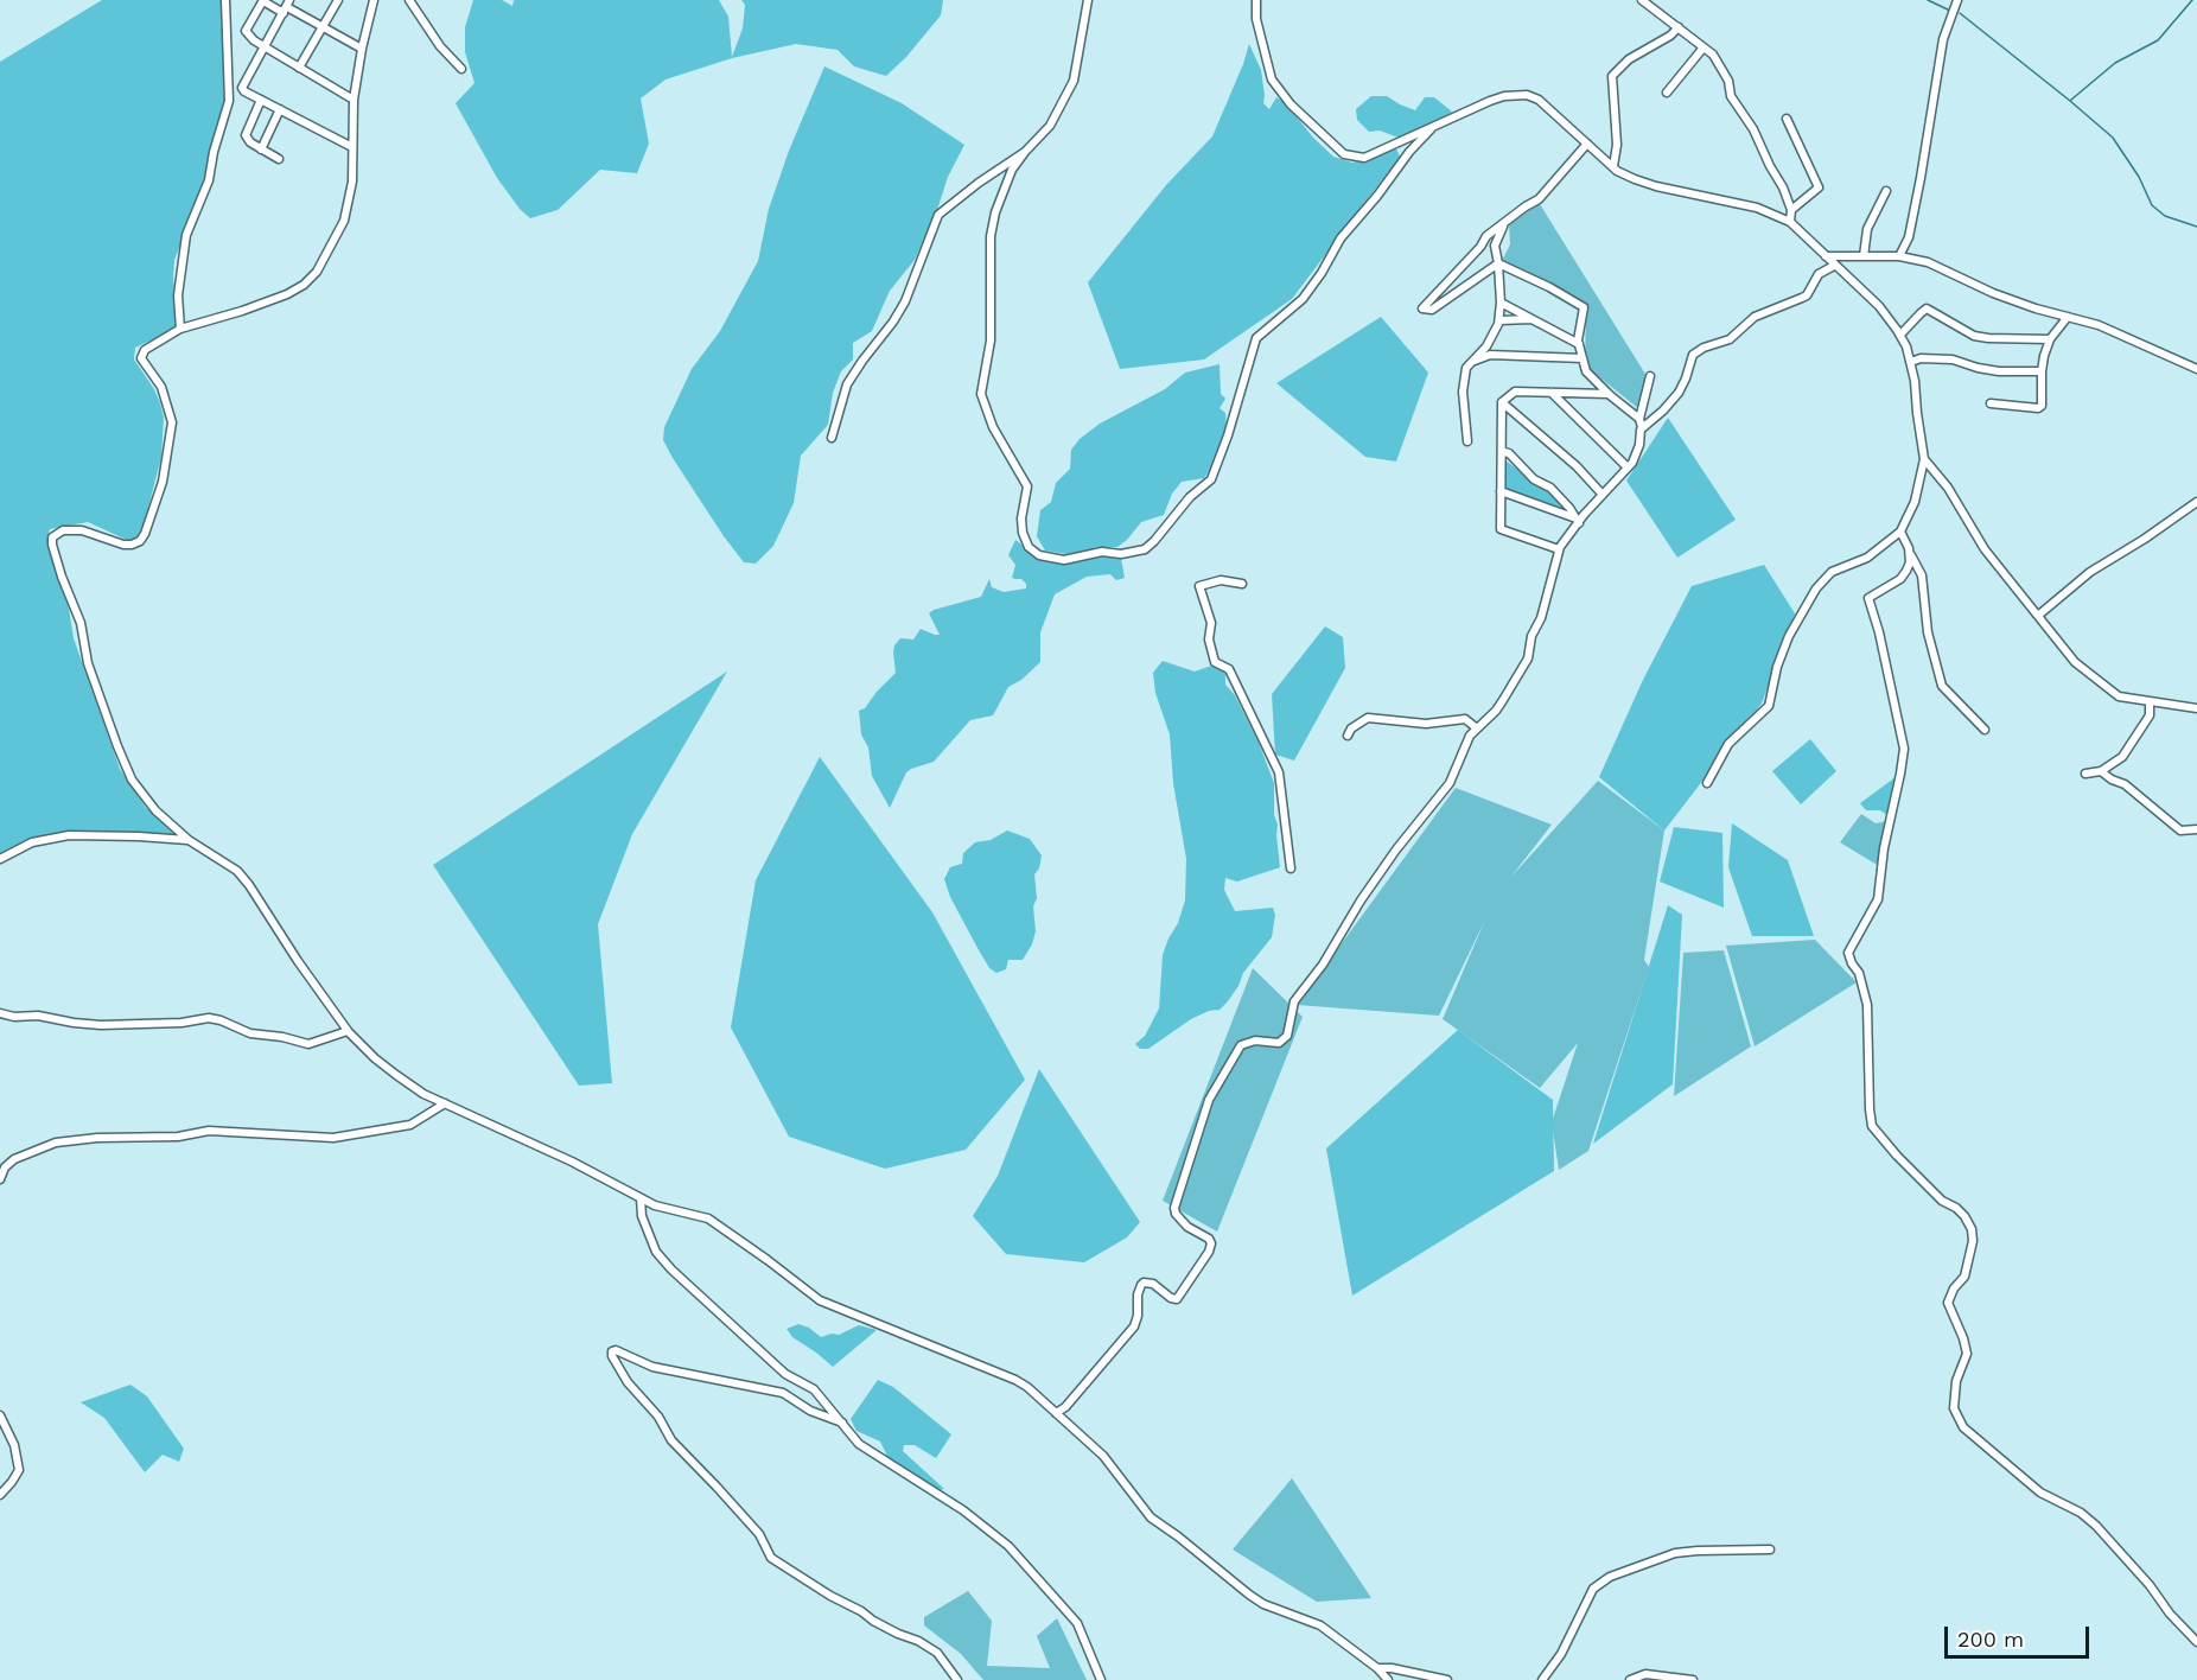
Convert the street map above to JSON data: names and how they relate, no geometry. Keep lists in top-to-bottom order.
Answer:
{
  "scale_bar": "200 m"
}
